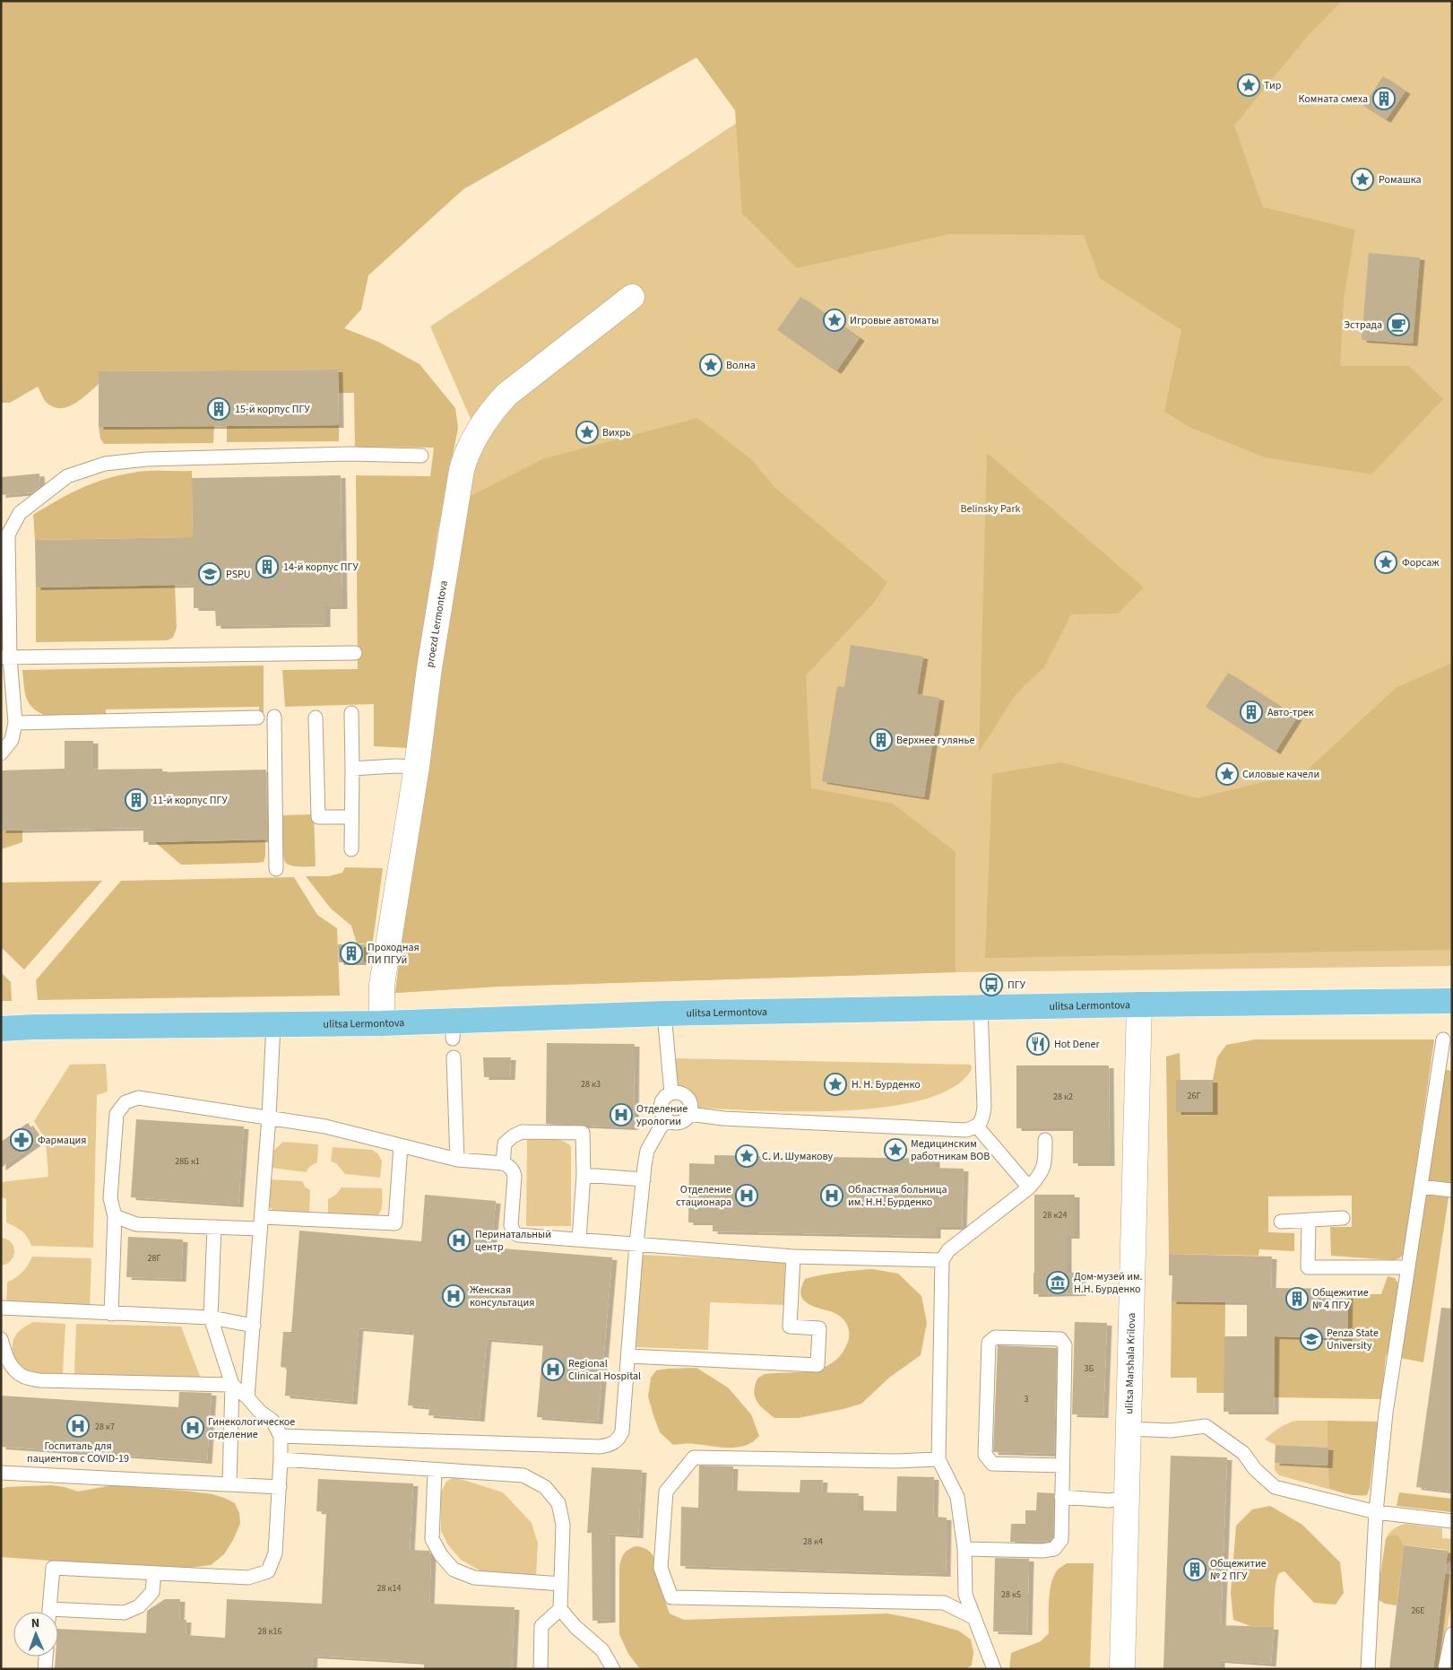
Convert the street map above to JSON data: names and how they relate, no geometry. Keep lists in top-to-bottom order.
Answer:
{
  "streets": {
    "main road": ["ulitsa Lermontova"],
    "street": ["proezd Lermontova", "ulitsa Marshala Krilova"]
  },
  "crossings": [
    ["proezd Lermontova", "ulitsa Lermontova"],
    ["ulitsa Lermontova", "ulitsa Marshala Krilova"]
  ],
  "parks": ["Belinsky Park"],
  "places": {
    "place": [
      "Тир",
      "Ромашка",
      "Игровые автоматы",
      "Волна",
      "Вихрь",
      "Форсаж",
      "Силовые качели",
      "Н. Н. Бурденко",
      "Медицинским работникам ВОВ",
      "С. И. Шумакову"
    ],
    "building": [
      "Комната смеха",
      "15-й корпус ПГУ",
      "14-й корпус ПГУ",
      "Авто-трек",
      "Верхнее гулянье",
      "11-й корпус ПГУ",
      "Проходная ПИ ПГУй",
      "Общежитие № 4 ПГУ",
      "Общежитие № 2 ПГУ"
    ],
    "cafe": ["Эстрада"],
    "school or university": ["PSPU", "Penza State University"],
    "bus stop": ["ПГУ"],
    "restaurant": ["Hot Dener"],
    "hospital": [
      "Отделение урологии",
      "Отделение стационара",
      "Областная больница им. Н.Н. Бурденко",
      "Перинатальный центр",
      "Женская консультация",
      "Regional Clinical Hospital",
      "Госпиталь для пациентов с COVID-19",
      "Гинекологическое отделение"
    ],
    "pharmacy": ["Фармация"],
    "museum": ["Дом-музей им. Н.Н. Бурденко"]
  },
  "house_numbers": [
    "28 к3",
    "26Г",
    "28 к2",
    "28Б к1",
    "28 к24",
    "28Г",
    "3Б",
    "3",
    "28 к7",
    "28 к4",
    "28 к14",
    "28 к5",
    "26Е",
    "28 к16"
  ],
  "north": "top"
}
